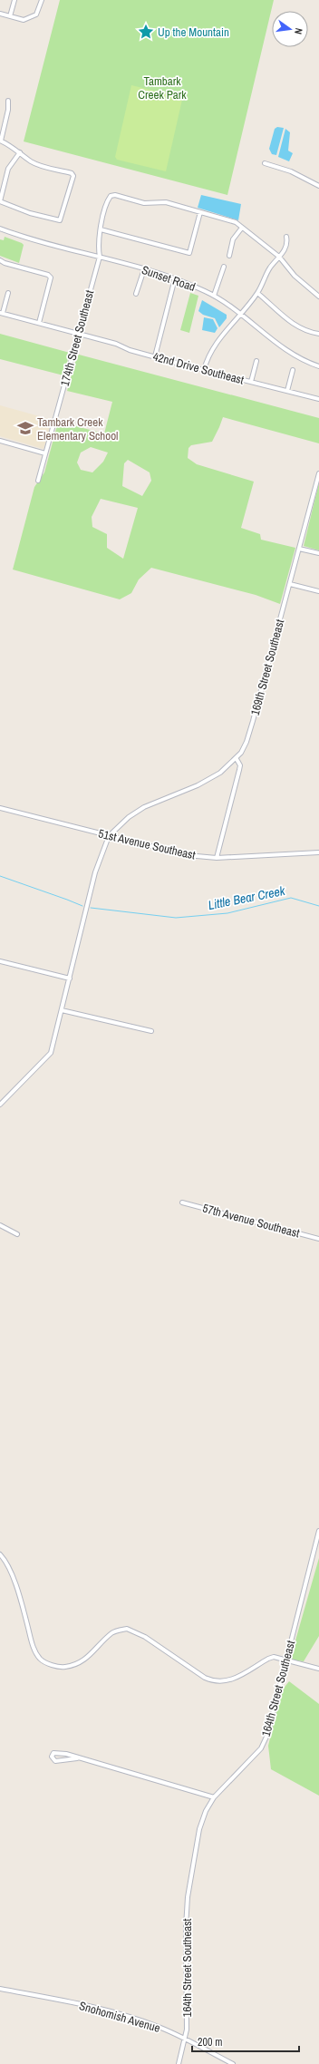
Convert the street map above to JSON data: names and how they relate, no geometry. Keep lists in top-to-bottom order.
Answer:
{
  "streets": {
    "street": [
      "Sunset Road",
      "174th Street Southeast",
      "42nd Drive Southeast",
      "169th Street Southeast",
      "51st Avenue Southeast",
      "57th Avenue Southeast",
      "164th Street Southeast",
      "Snohomish Avenue"
    ]
  },
  "crossings": [
    ["Sunset Road", "174th Street Southeast"],
    ["174th Street Southeast", "42nd Drive Southeast"],
    ["164th Street Southeast", "Snohomish Avenue"]
  ],
  "water": ["Little Bear Creek"],
  "parks": ["Tambark Creek Park"],
  "places": {
    "place": ["Up the Mountain"],
    "school or university": ["Tambark Creek Elementary School"]
  },
  "scale_bar": "200 m",
  "north": "right"
}
